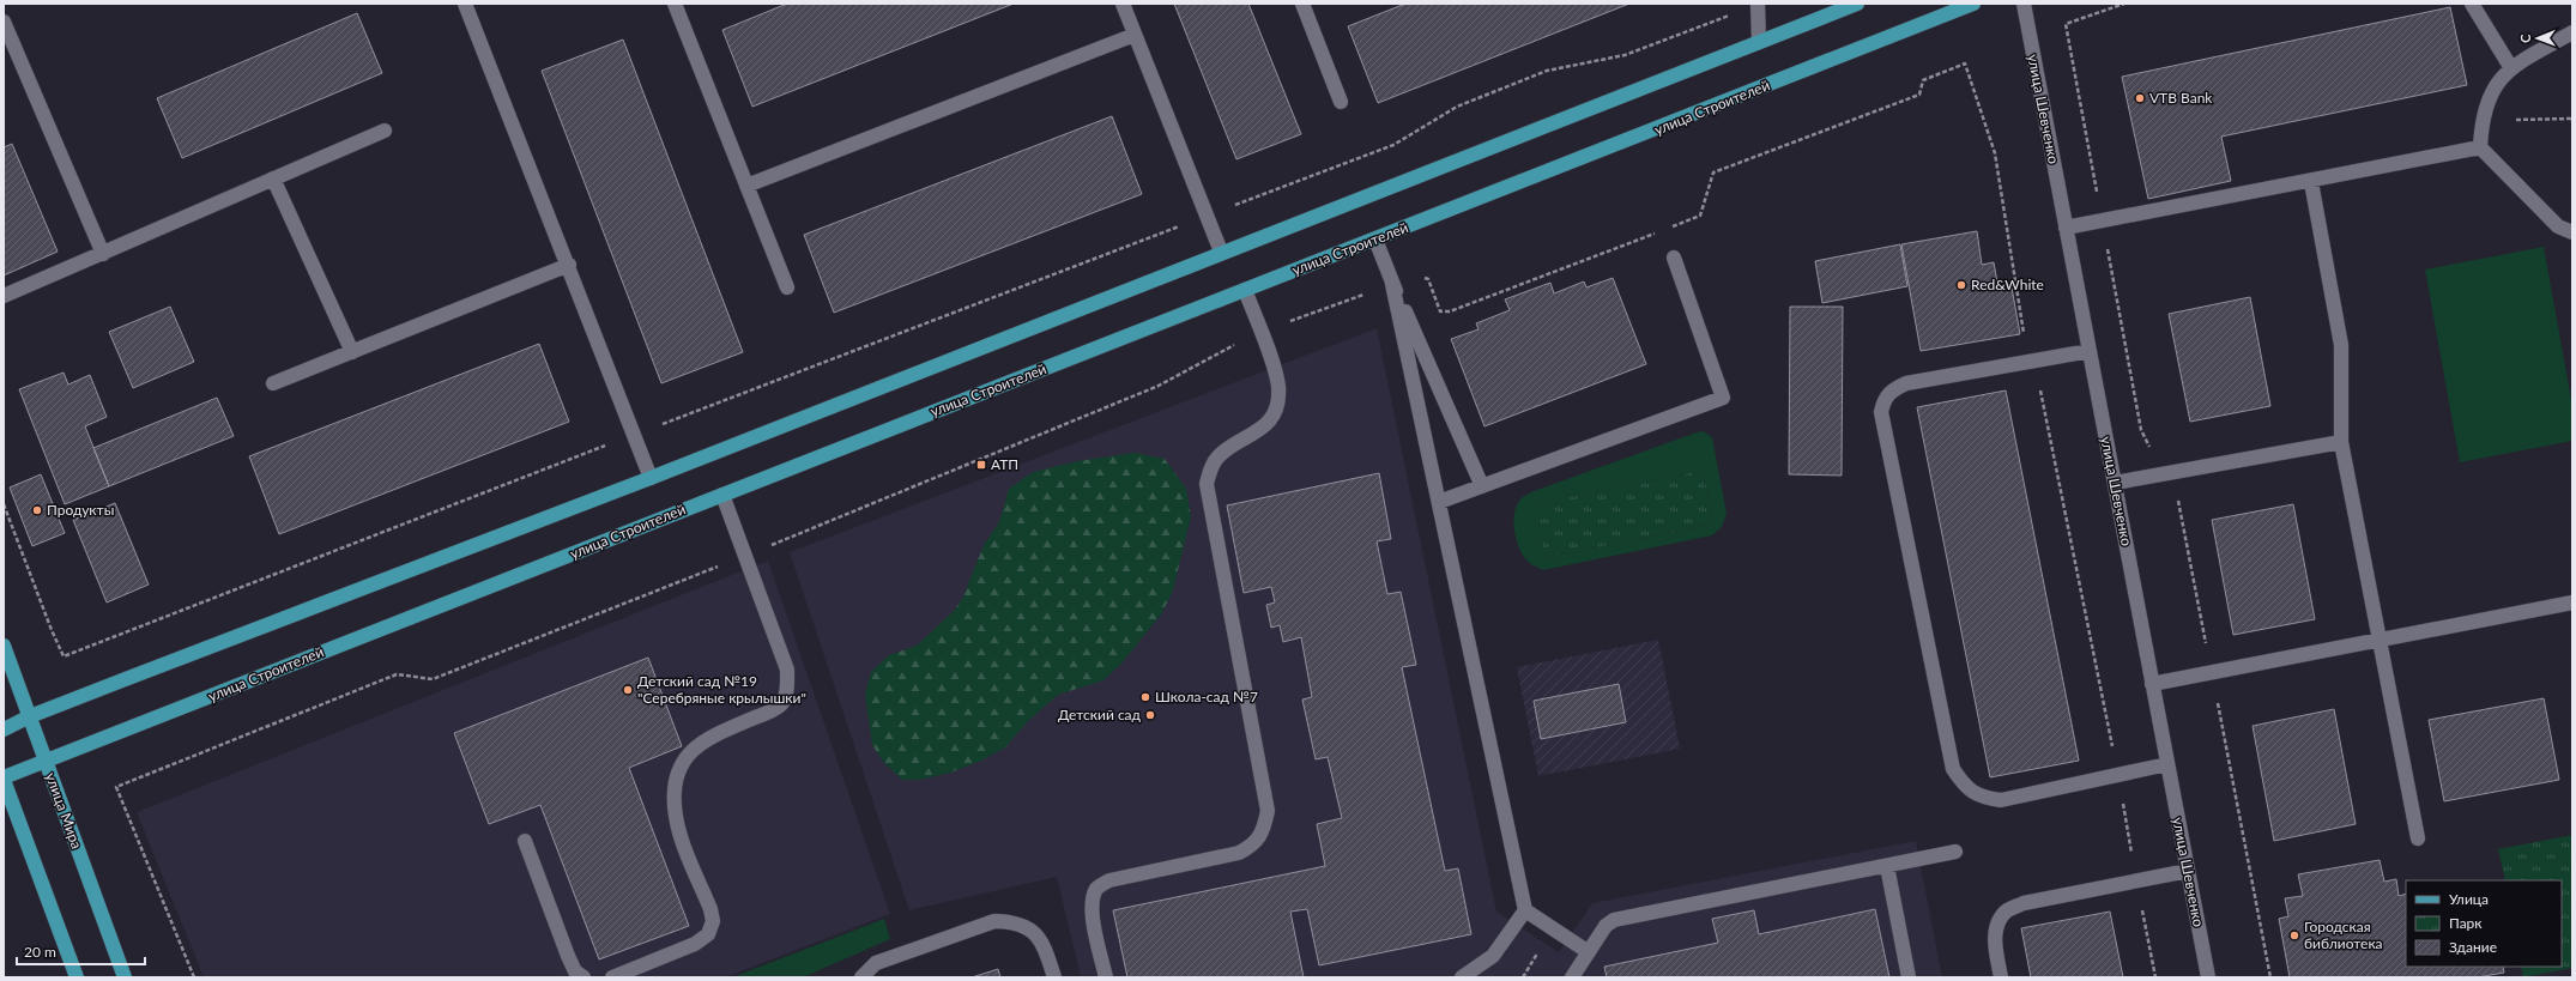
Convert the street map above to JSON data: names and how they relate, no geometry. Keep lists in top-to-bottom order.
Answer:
{
  "streets": {
    "main road": ["улица Строителей", "улица Мира"],
    "street": ["улица Шевченко"]
  },
  "crossings": [
    ["улица Строителей", "улица Мира"]
  ],
  "places": {
    "other": [
      "VTB Bank",
      "Red&White",
      "Продукты",
      "Детский сад №19 \"Серебряные крылышки\"",
      "Школа-сад №7",
      "Детский сад",
      "Городская библиотека"
    ],
    "transit": ["АТП"]
  },
  "legend": ["Улица", "Парк", "Здание"],
  "scale_bar": "20 m",
  "north": "left"
}
